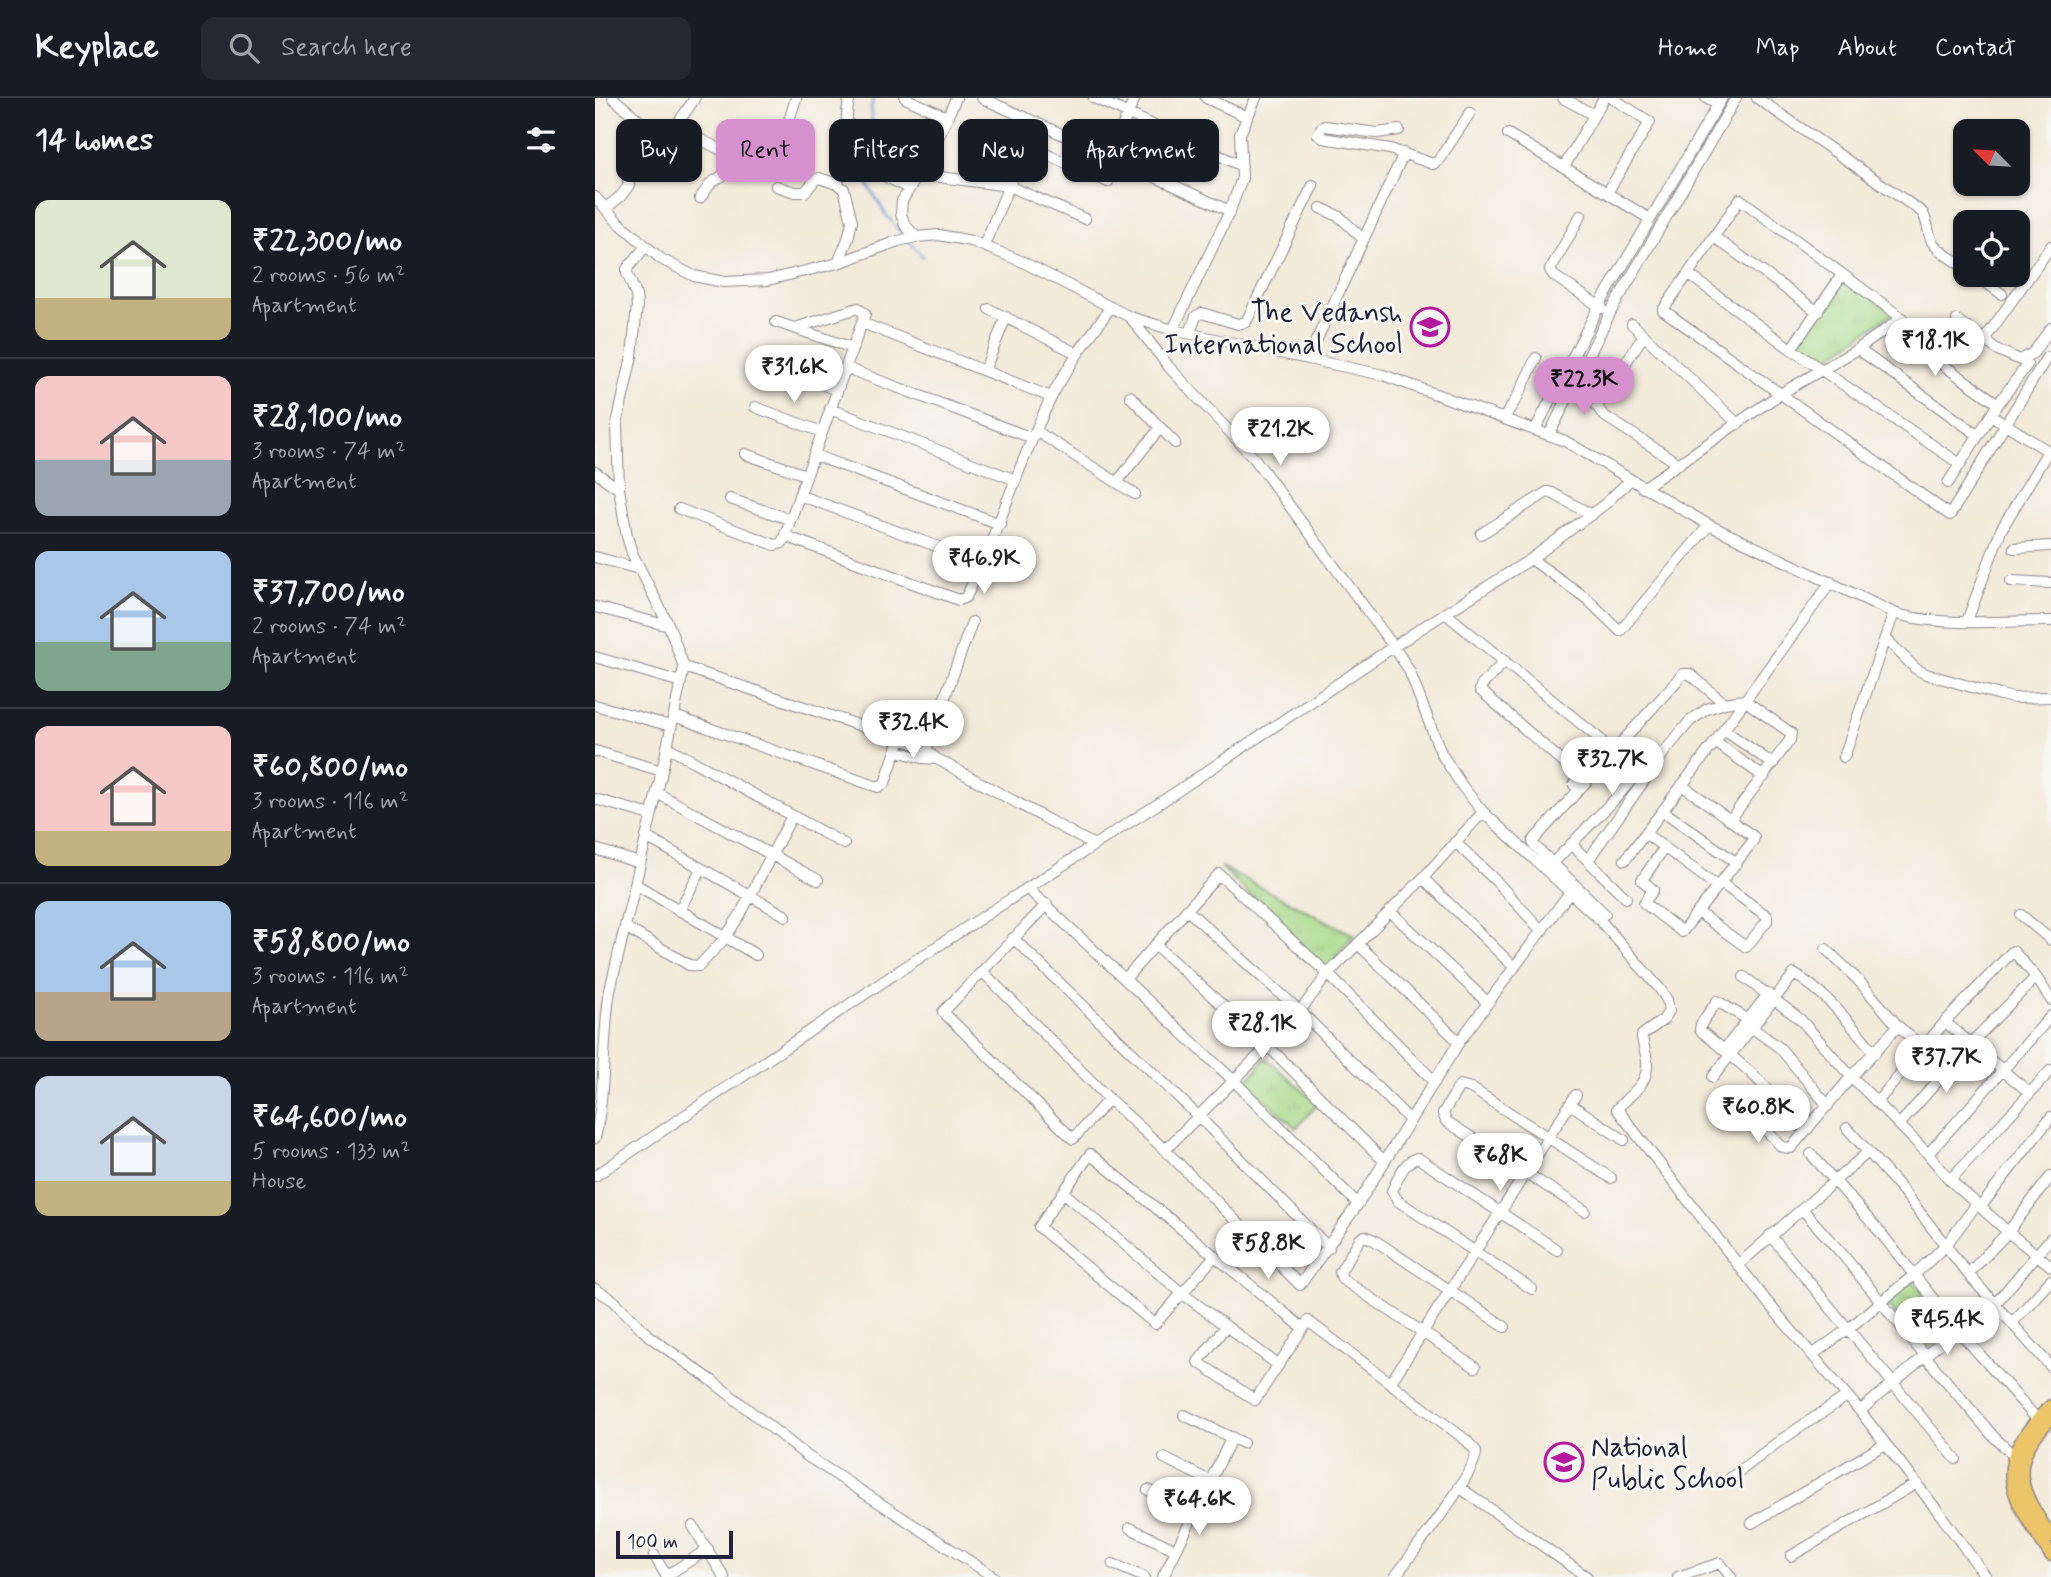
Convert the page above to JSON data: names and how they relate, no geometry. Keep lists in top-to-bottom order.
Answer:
{
  "places": {
    "school or university": ["The Vedansh International School", "National Public School"]
  },
  "scale_bar": "100 m",
  "north": "top left",
  "page": {
    "header": "Keyplace",
    "search": "Search here",
    "nav": [
      "Home",
      "Map",
      "About",
      "Contact"
    ],
    "heading": "14 homes",
    "chip": [
      "Buy",
      "Rent",
      "Filters",
      "New",
      "Apartment"
    ],
    "list": [
      {
        "name": "₹22,300/mo",
        "note": "2 rooms · 56 m² · Apartment"
      },
      {
        "name": "₹28,100/mo",
        "note": "3 rooms · 74 m² · Apartment"
      },
      {
        "name": "₹37,700/mo",
        "note": "2 rooms · 74 m² · Apartment"
      },
      {
        "name": "₹60,800/mo",
        "note": "3 rooms · 116 m² · Apartment"
      },
      {
        "name": "₹58,800/mo",
        "note": "3 rooms · 116 m² · Apartment"
      },
      {
        "name": "₹64,600/mo",
        "note": "5 rooms · 133 m² · House"
      }
    ],
    "price": [
      "₹18.1K",
      "₹31.6K",
      "₹22.3K",
      "₹21.2K",
      "₹46.9K",
      "₹32.4K",
      "₹32.7K",
      "₹28.1K",
      "₹37.7K",
      "₹60.8K",
      "₹68K",
      "₹58.8K",
      "₹45.4K",
      "₹64.6K"
    ],
    "scale": "100 m"
  }
}
